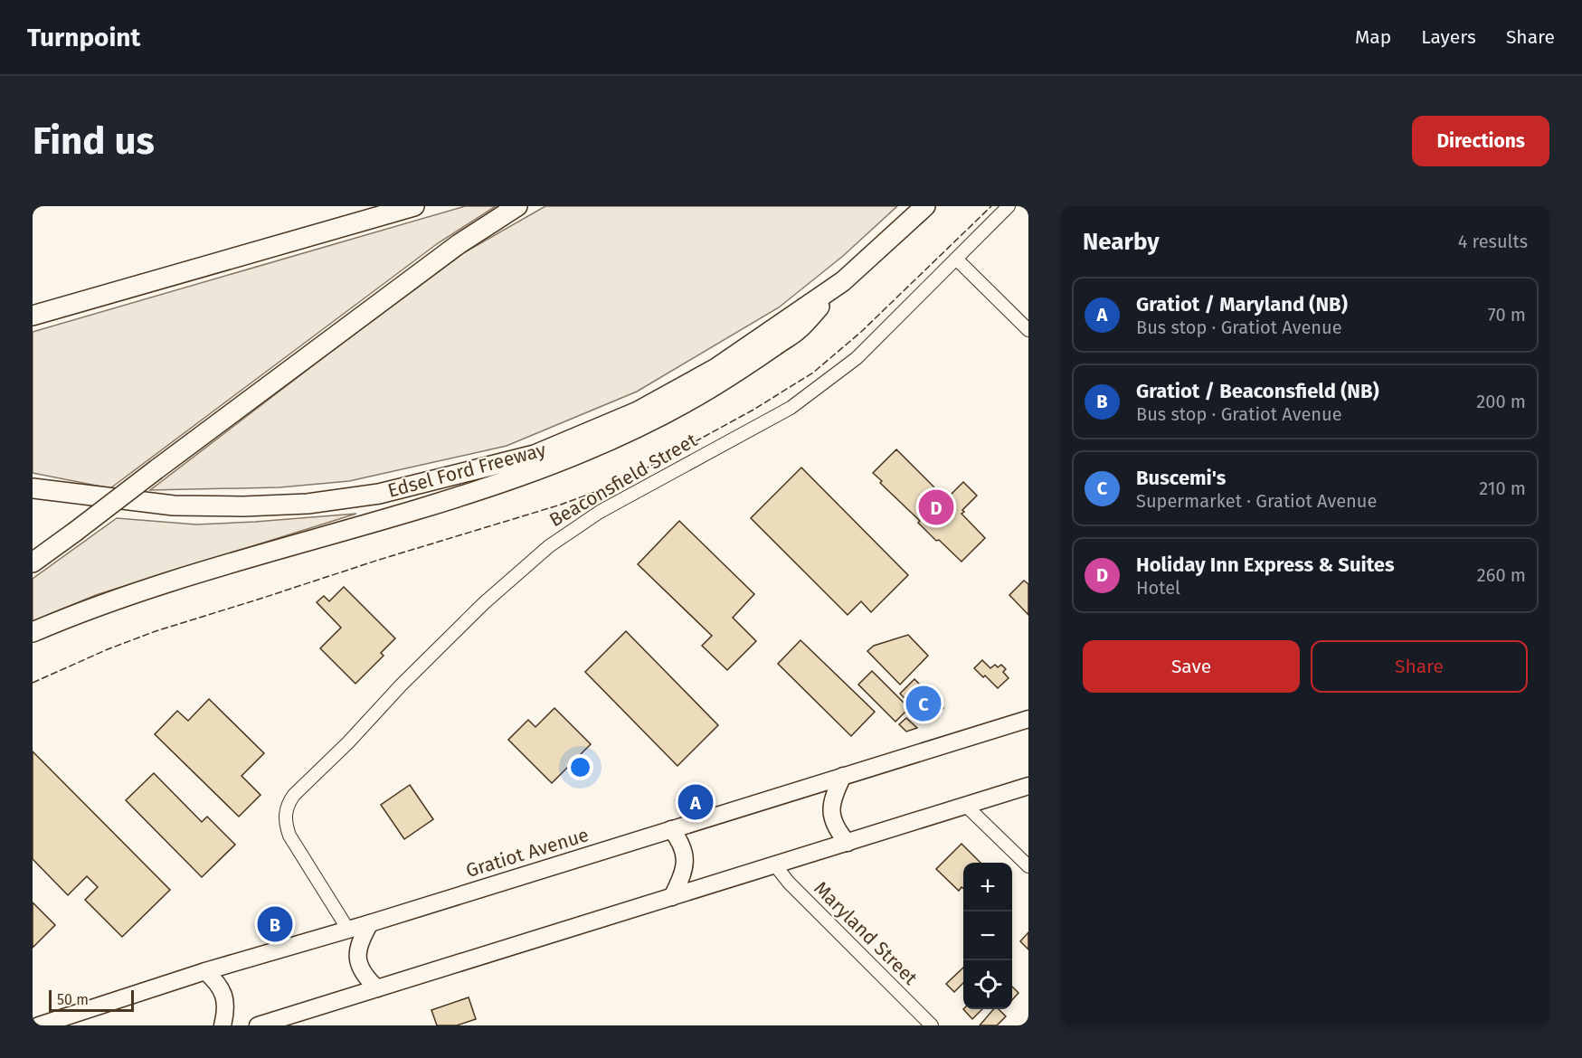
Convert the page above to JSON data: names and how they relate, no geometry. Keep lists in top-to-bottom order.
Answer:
{
  "streets": {
    "highway": ["Edsel Ford Freeway"],
    "main road": ["Gratiot Avenue"],
    "street": ["Beaconsfield Street", "Maryland Street"]
  },
  "crossings": [
    ["Beaconsfield Street", "Gratiot Avenue"]
  ],
  "scale_bar": "50 m",
  "page": {
    "header": "Turnpoint",
    "nav": ["Map", "Layers", "Share"],
    "buttons": [
      "Directions",
      ["Save", "Share"]
    ],
    "title": "Find us",
    "heading": ["Nearby", "4 results"],
    "list": [
      {
        "mark": "A",
        "name": "Gratiot / Maryland (NB)",
        "note": "Bus stop · Gratiot Avenue",
        "value": "70 m"
      },
      {
        "mark": "B",
        "name": "Gratiot / Beaconsfield (NB)",
        "note": "Bus stop · Gratiot Avenue",
        "value": "200 m"
      },
      {
        "mark": "C",
        "name": "Buscemi's",
        "note": "Supermarket · Gratiot Avenue",
        "value": "210 m"
      },
      {
        "mark": "D",
        "name": "Holiday Inn Express & Suites",
        "note": "Hotel",
        "value": "260 m"
      }
    ],
    "pins": [
      "D",
      "C",
      "A",
      "B"
    ],
    "map_buttons": ["+", "−"],
    "scale": "50 m"
  }
}
